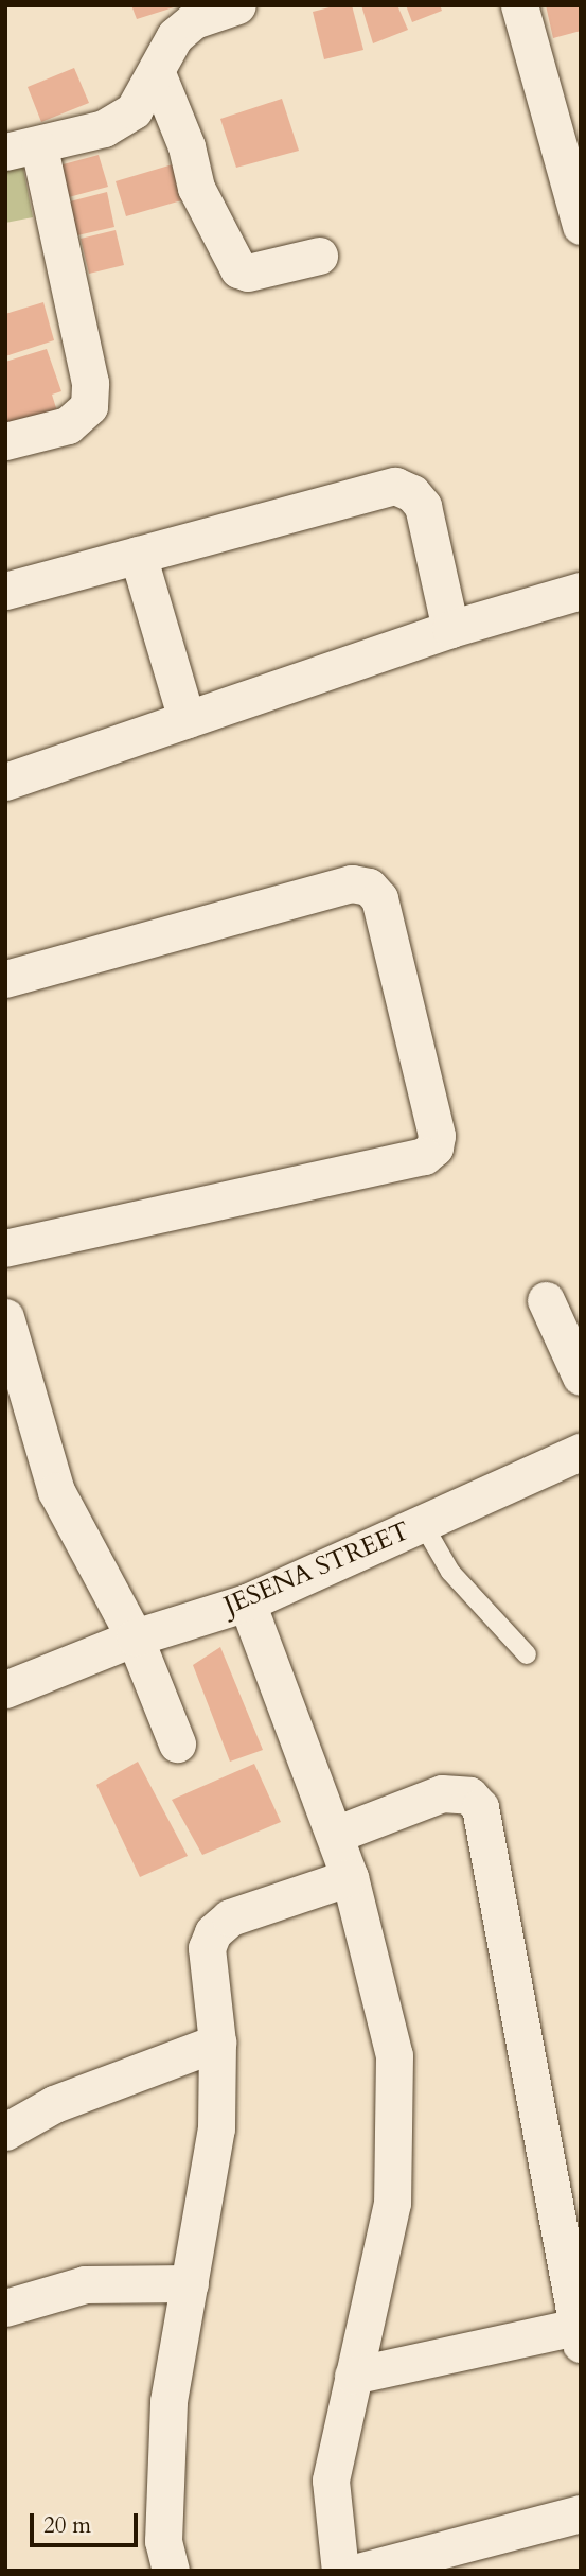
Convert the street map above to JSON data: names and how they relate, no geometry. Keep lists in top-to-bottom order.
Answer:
{
  "streets": {
    "street": ["JESENA STREET"]
  },
  "scale_bar": "20 m"
}
